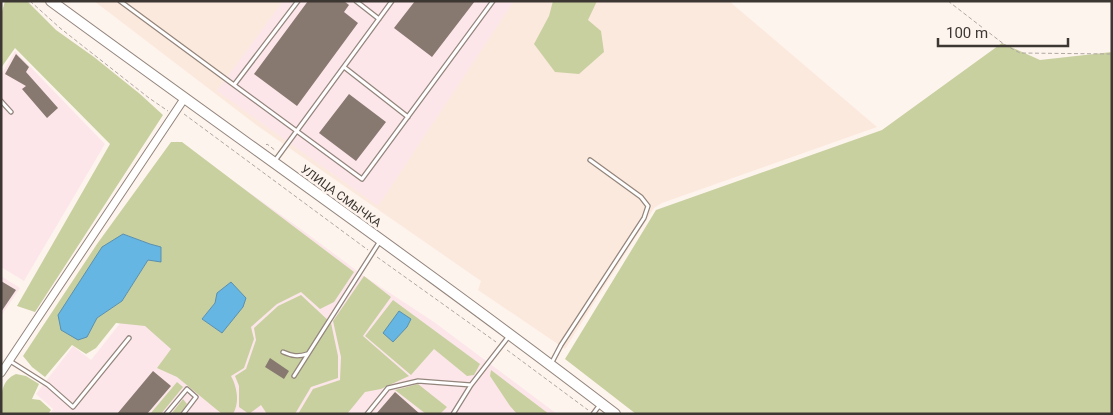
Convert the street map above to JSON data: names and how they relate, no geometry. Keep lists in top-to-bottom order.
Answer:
{
  "streets": {
    "street": ["УЛИЦА СМЫЧКА"]
  },
  "scale_bar": "100 m"
}
